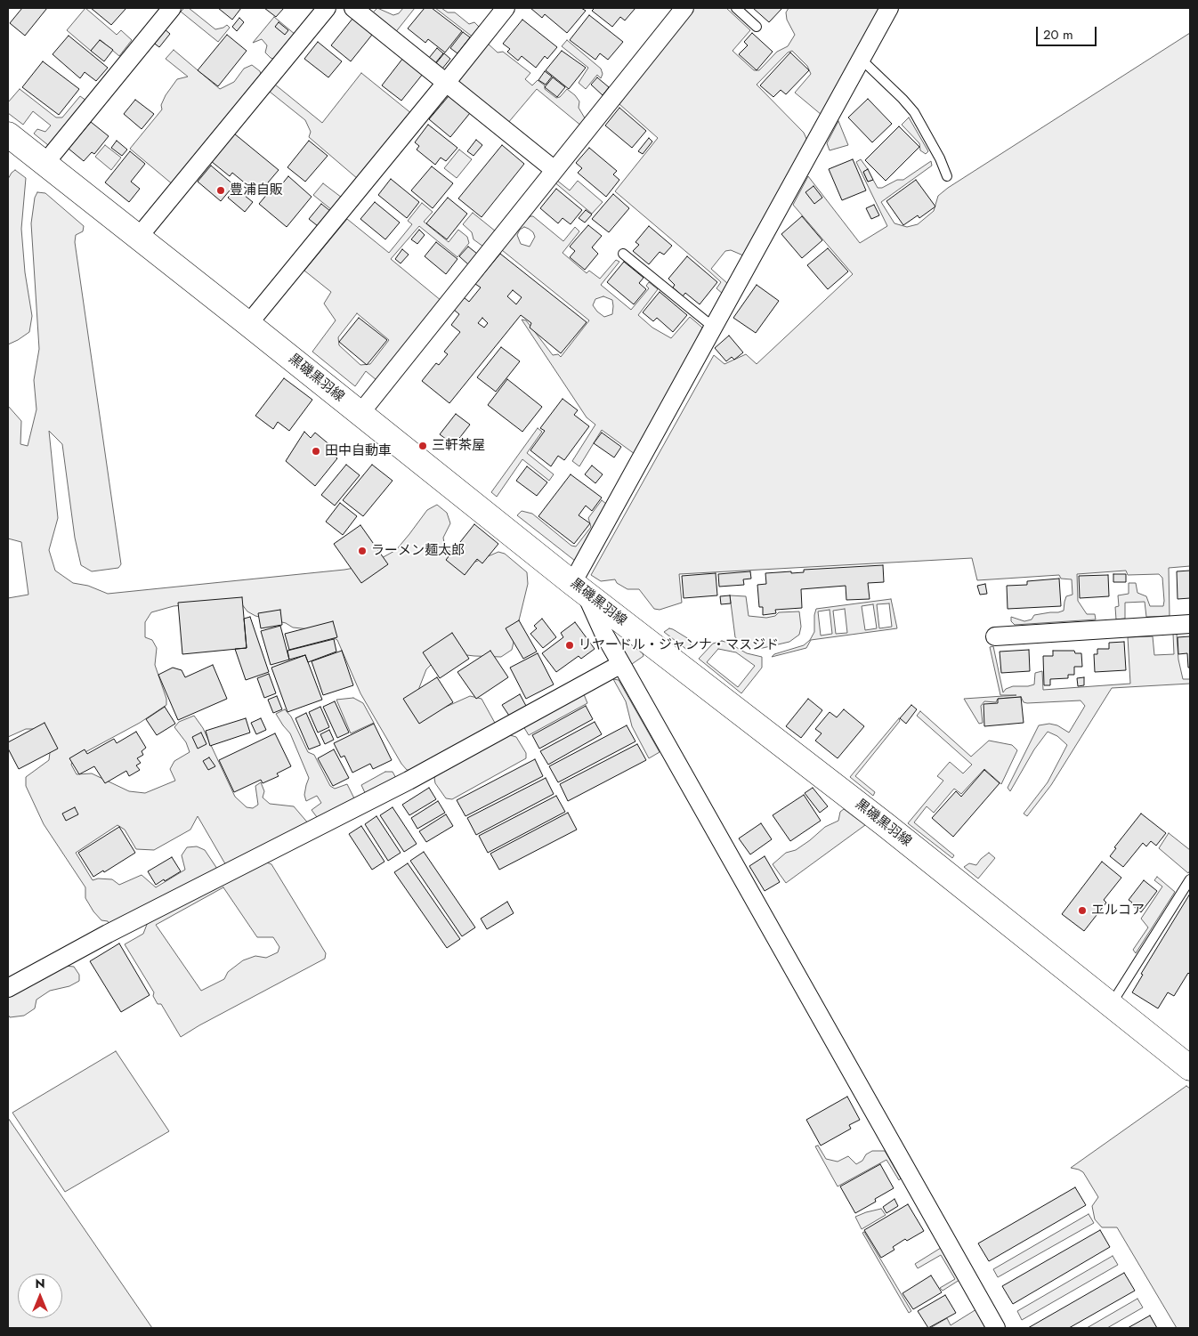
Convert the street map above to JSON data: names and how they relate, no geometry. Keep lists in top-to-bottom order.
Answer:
{
  "streets": {
    "main road": ["黒磯黒羽線"]
  },
  "places": [
    "豊浦自販",
    "三軒茶屋",
    "田中自動車",
    "ラーメン麺太郎",
    "リヤードル・ジャンナ・マスジド",
    "エルコア"
  ],
  "scale_bar": "20 m",
  "north": "top"
}
